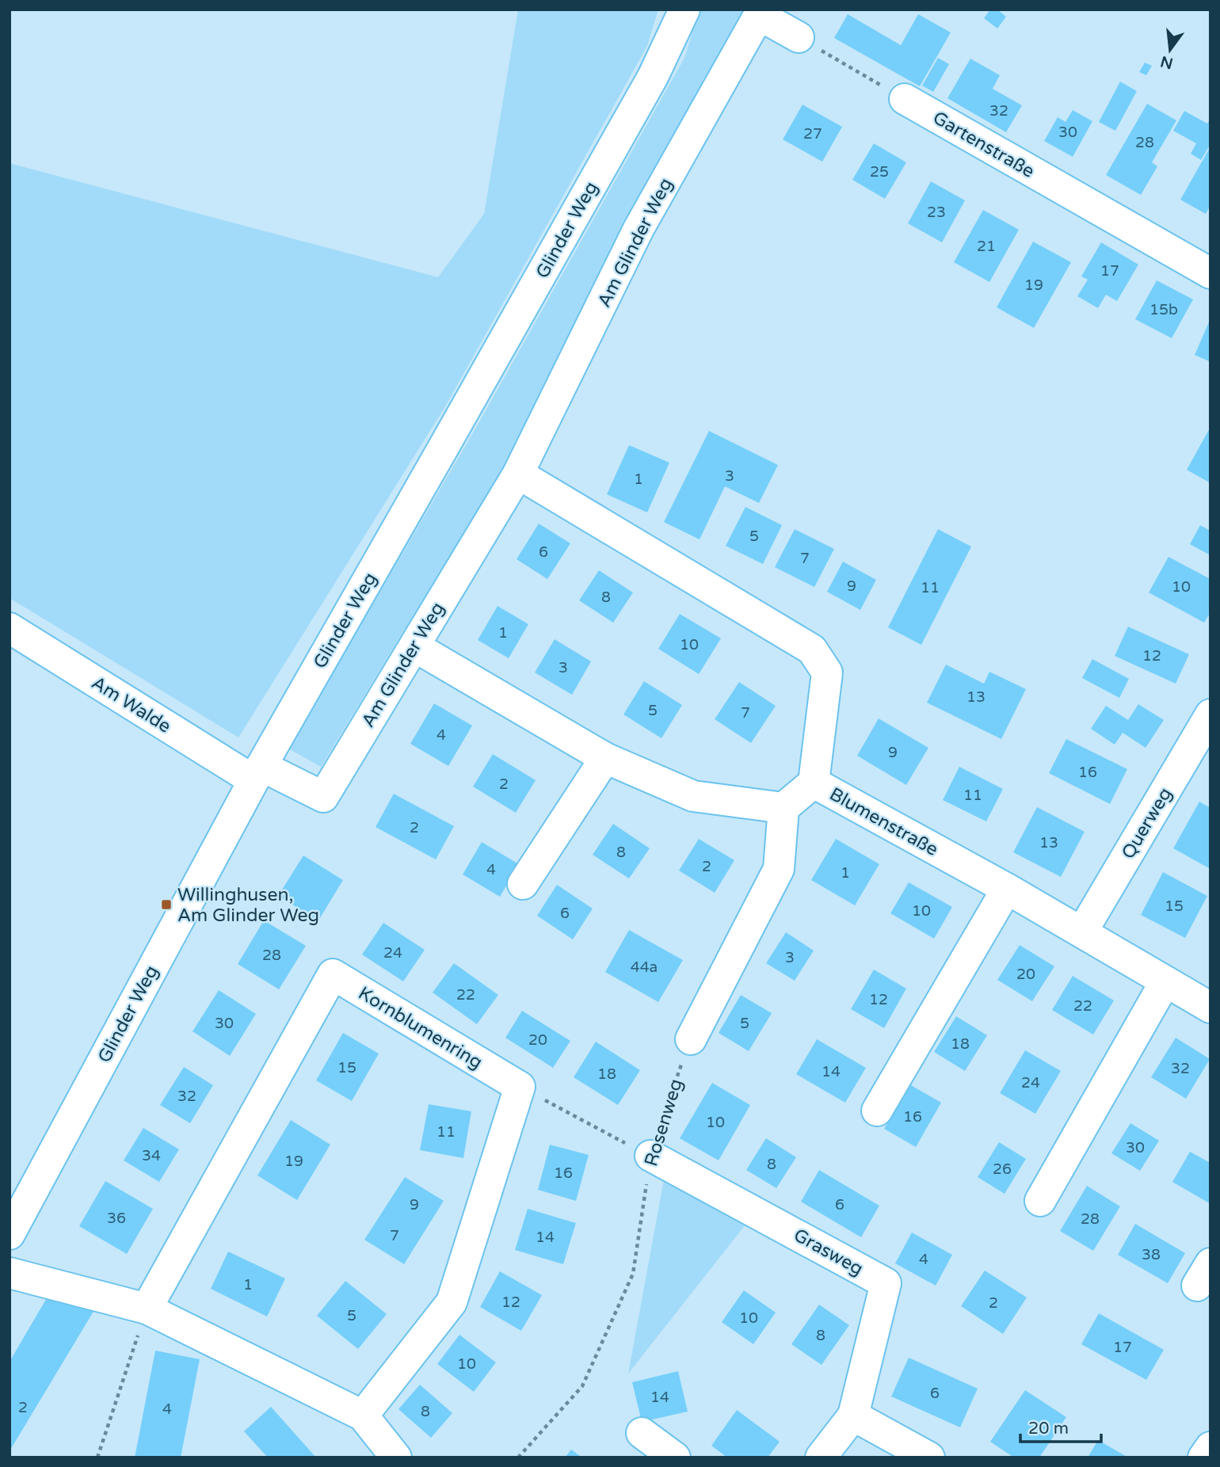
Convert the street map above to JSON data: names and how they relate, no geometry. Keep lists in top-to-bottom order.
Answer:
{
  "streets": {
    "street": [
      "Gartenstraße",
      "Glinder Weg",
      "Am Glinder Weg",
      "Am Walde",
      "Blumenstraße",
      "Querweg",
      "Kornblumenring",
      "Grasweg"
    ],
    "path": ["Rosenweg"]
  },
  "crossings": [
    ["Glinder Weg", "Am Glinder Weg"],
    ["Glinder Weg", "Am Walde"],
    ["Am Glinder Weg", "Am Walde"],
    ["Blumenstraße", "Querweg"],
    ["Rosenweg", "Grasweg"]
  ],
  "places": {
    "transit": ["Willinghusen, Am Glinder Weg"]
  },
  "house_numbers": [
    "32",
    "30",
    "27",
    "28",
    "25",
    "23",
    "21",
    "17",
    "19",
    "15b",
    "3",
    "1",
    "5",
    "6",
    "7",
    "9",
    "10",
    "11",
    "8",
    "1",
    "10",
    "12",
    "3",
    "13",
    "5",
    "7",
    "4",
    "9",
    "16",
    "2",
    "11",
    "2",
    "13",
    "8",
    "2",
    "4",
    "1",
    "15",
    "10",
    "6",
    "24",
    "28",
    "3",
    "44a",
    "20",
    "22",
    "12",
    "22",
    "30",
    "5",
    "20",
    "18",
    "15",
    "32",
    "14",
    "18",
    "24",
    "32",
    "16",
    "10",
    "11",
    "30",
    "34",
    "19",
    "8",
    "26",
    "16",
    "9",
    "6",
    "36",
    "28",
    "7",
    "14",
    "38",
    "4",
    "1",
    "12",
    "2",
    "5",
    "10",
    "8",
    "17",
    "10",
    "6",
    "14",
    "2",
    "4",
    "8"
  ],
  "scale_bar": "20 m",
  "north": "bottom"
}
